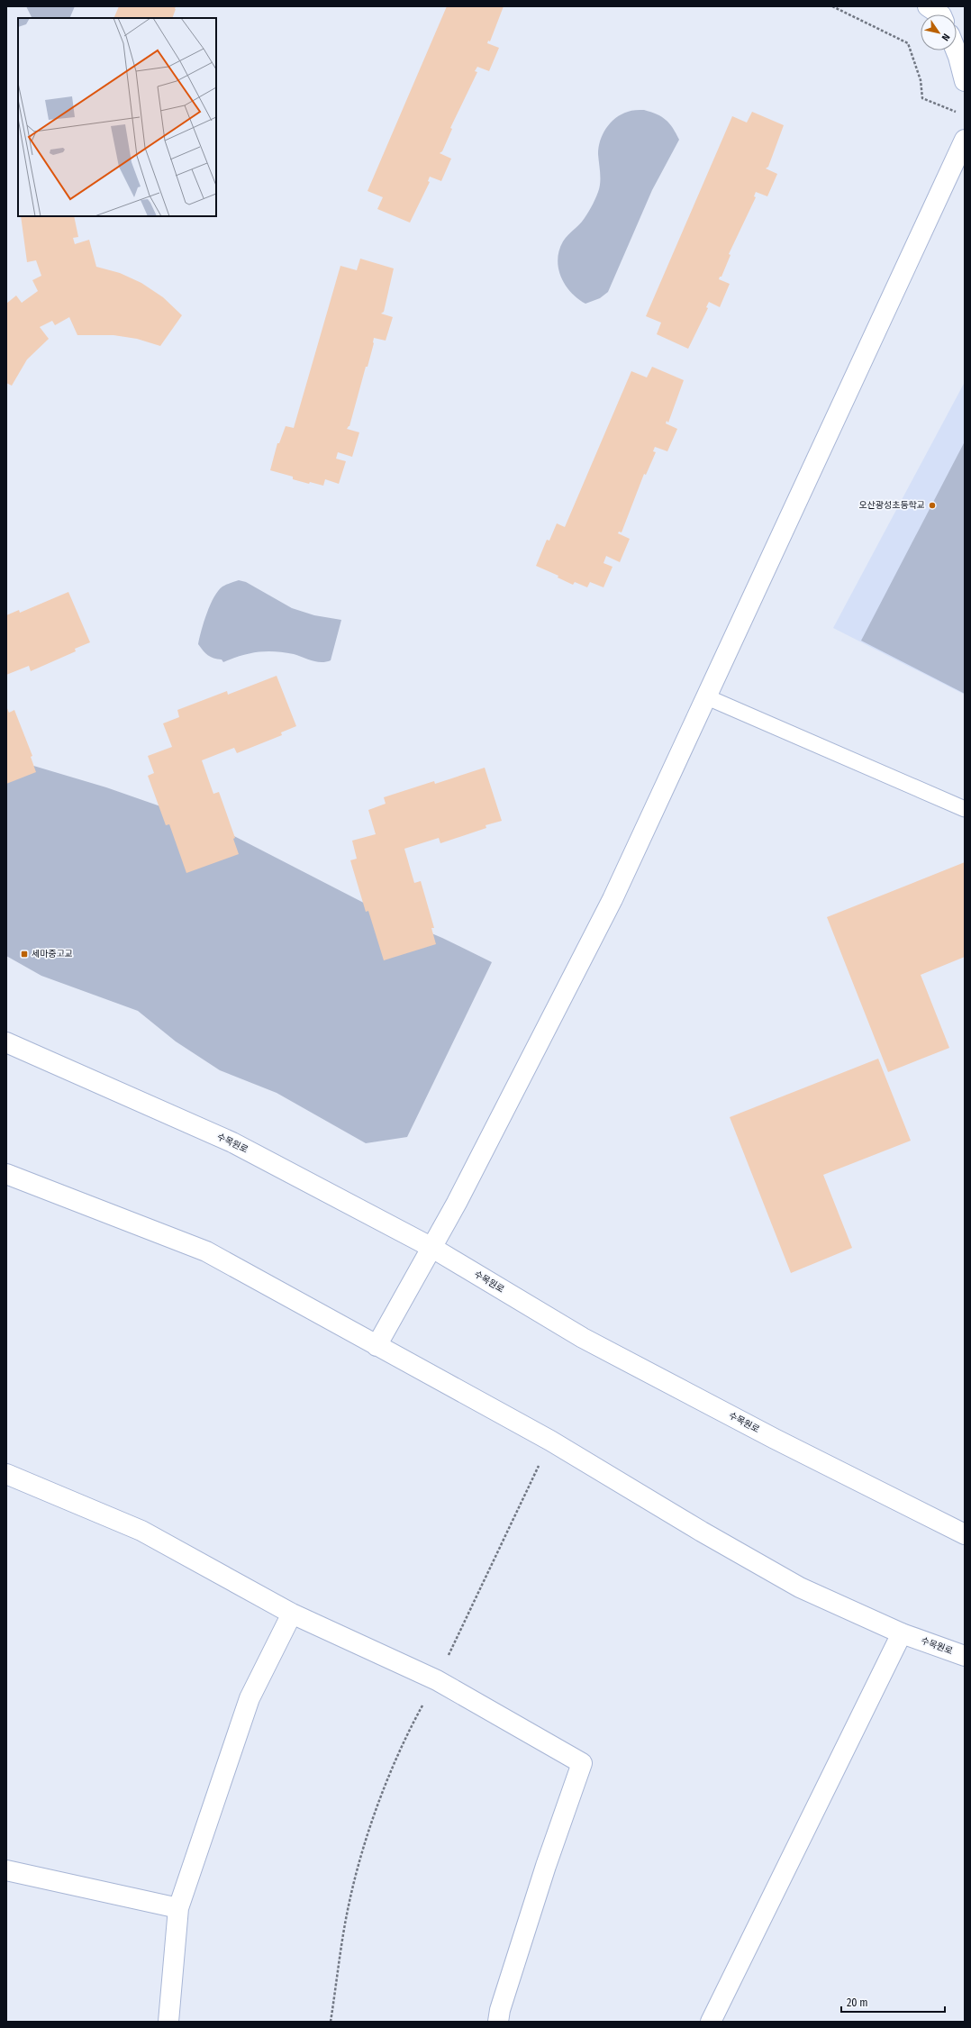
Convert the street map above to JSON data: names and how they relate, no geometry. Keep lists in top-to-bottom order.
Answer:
{
  "streets": {
    "street": ["수목원로"]
  },
  "places": {
    "other": ["오산광성초등학교"],
    "transit": ["세마중고교"]
  },
  "scale_bar": "20 m",
  "north": "bottom right"
}
